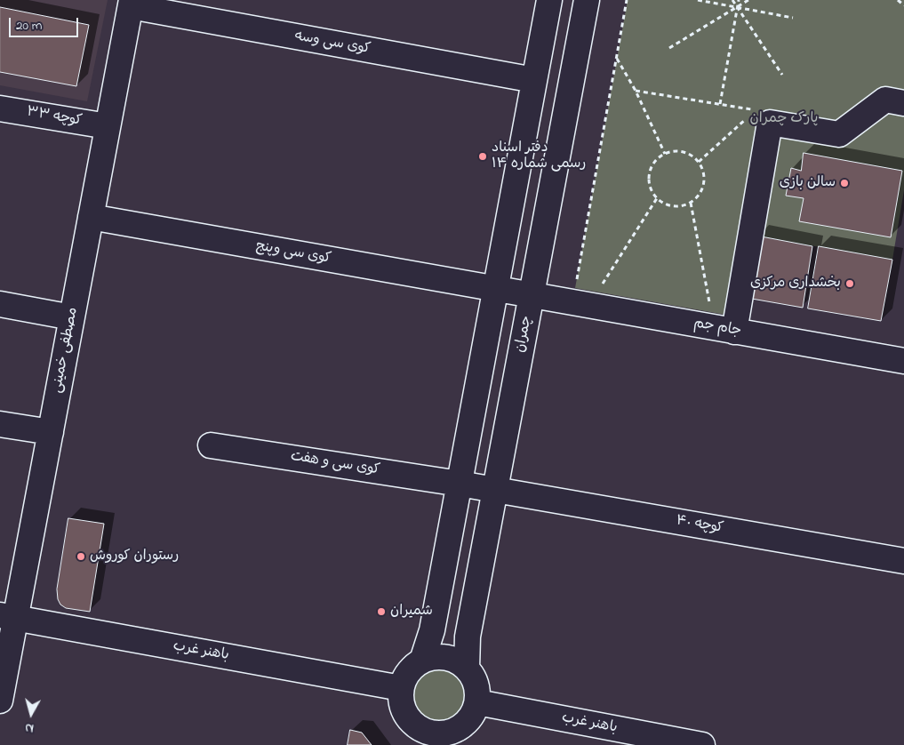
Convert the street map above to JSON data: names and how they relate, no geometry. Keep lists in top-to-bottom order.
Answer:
{
  "streets": {
    "street": [
      "کوی سی وسه",
      "کوچه ۳۳",
      "کوی سی وپنج",
      "جام جم",
      "چمران",
      "مصطفی خمینی",
      "کوی سی و هفت",
      "کوچه ۴۰",
      "باهنر غرب"
    ]
  },
  "crossings": [
    ["کوی سی وسه", "مصطفی خمینی"],
    ["کوچه ۳۳", "مصطفی خمینی"],
    ["کوی سی وپنج", "جام جم"],
    ["کوی سی وپنج", "چمران"],
    ["کوی سی وپنج", "مصطفی خمینی"],
    ["جام جم", "چمران"],
    ["چمران", "کوی سی و هفت"],
    ["چمران", "کوچه ۴۰"],
    ["چمران", "باهنر غرب"],
    ["مصطفی خمینی", "باهنر غرب"],
    ["کوی سی و هفت", "کوچه ۴۰"]
  ],
  "parks": ["پارک چمران"],
  "places": [
    "دفتر اسناد رسمی شماره ۱۴",
    "سالن بازی",
    "بخشداری مرکزی",
    "رستوران کوروش",
    "شمیران"
  ],
  "scale_bar": "20 m",
  "north": "bottom"
}
